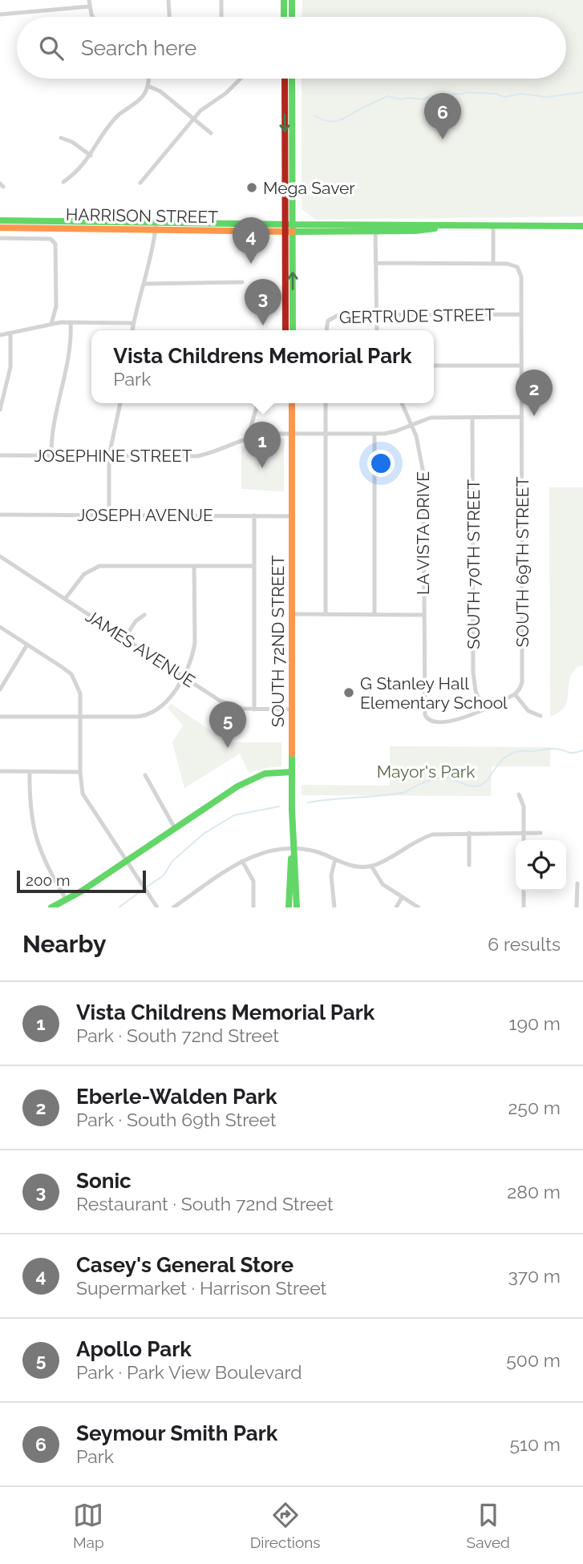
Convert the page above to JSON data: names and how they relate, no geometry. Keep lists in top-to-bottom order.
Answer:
{
  "streets": {
    "main road": ["HARRISON STREET", "SOUTH 72ND STREET"],
    "street": [
      "GERTRUDE STREET",
      "JOSEPHINE STREET",
      "JOSEPH AVENUE",
      "LA VISTA DRIVE",
      "SOUTH 69TH STREET",
      "SOUTH 70TH STREET",
      "JAMES AVENUE"
    ]
  },
  "crossings": [
    ["GERTRUDE STREET", "SOUTH 69TH STREET"],
    ["JOSEPHINE STREET", "LA VISTA DRIVE"],
    ["JOSEPHINE STREET", "SOUTH 69TH STREET"],
    ["JOSEPHINE STREET", "SOUTH 70TH STREET"],
    ["JOSEPHINE STREET", "SOUTH 72ND STREET"],
    ["JOSEPH AVENUE", "SOUTH 72ND STREET"],
    ["LA VISTA DRIVE", "SOUTH 70TH STREET"],
    ["SOUTH 72ND STREET", "JAMES AVENUE"]
  ],
  "parks": ["Mayor's Park"],
  "places": ["Mega Saver", "G Stanley Hall Elementary School"],
  "scale_bar": "200 m",
  "page": {
    "search": "Search here",
    "pins": [
      "6",
      "4",
      "3",
      "2",
      "1",
      "5"
    ],
    "popup": ["Vista Childrens Memorial Park", "Park"],
    "scale": "200 m",
    "heading": ["Nearby", "6 results"],
    "list": [
      {
        "mark": "1",
        "name": "Vista Childrens Memorial Park",
        "note": "Park · South 72nd Street",
        "value": "190 m"
      },
      {
        "mark": "2",
        "name": "Eberle-Walden Park",
        "note": "Park · South 69th Street",
        "value": "250 m"
      },
      {
        "mark": "3",
        "name": "Sonic",
        "note": "Restaurant · South 72nd Street",
        "value": "280 m"
      },
      {
        "mark": "4",
        "name": "Casey's General Store",
        "note": "Supermarket · Harrison Street",
        "value": "370 m"
      },
      {
        "mark": "5",
        "name": "Apollo Park",
        "note": "Park · Park View Boulevard",
        "value": "500 m"
      },
      {
        "mark": "6",
        "name": "Seymour Smith Park",
        "note": "Park",
        "value": "510 m"
      }
    ],
    "nav": ["Map", "Directions", "Saved"]
  }
}
